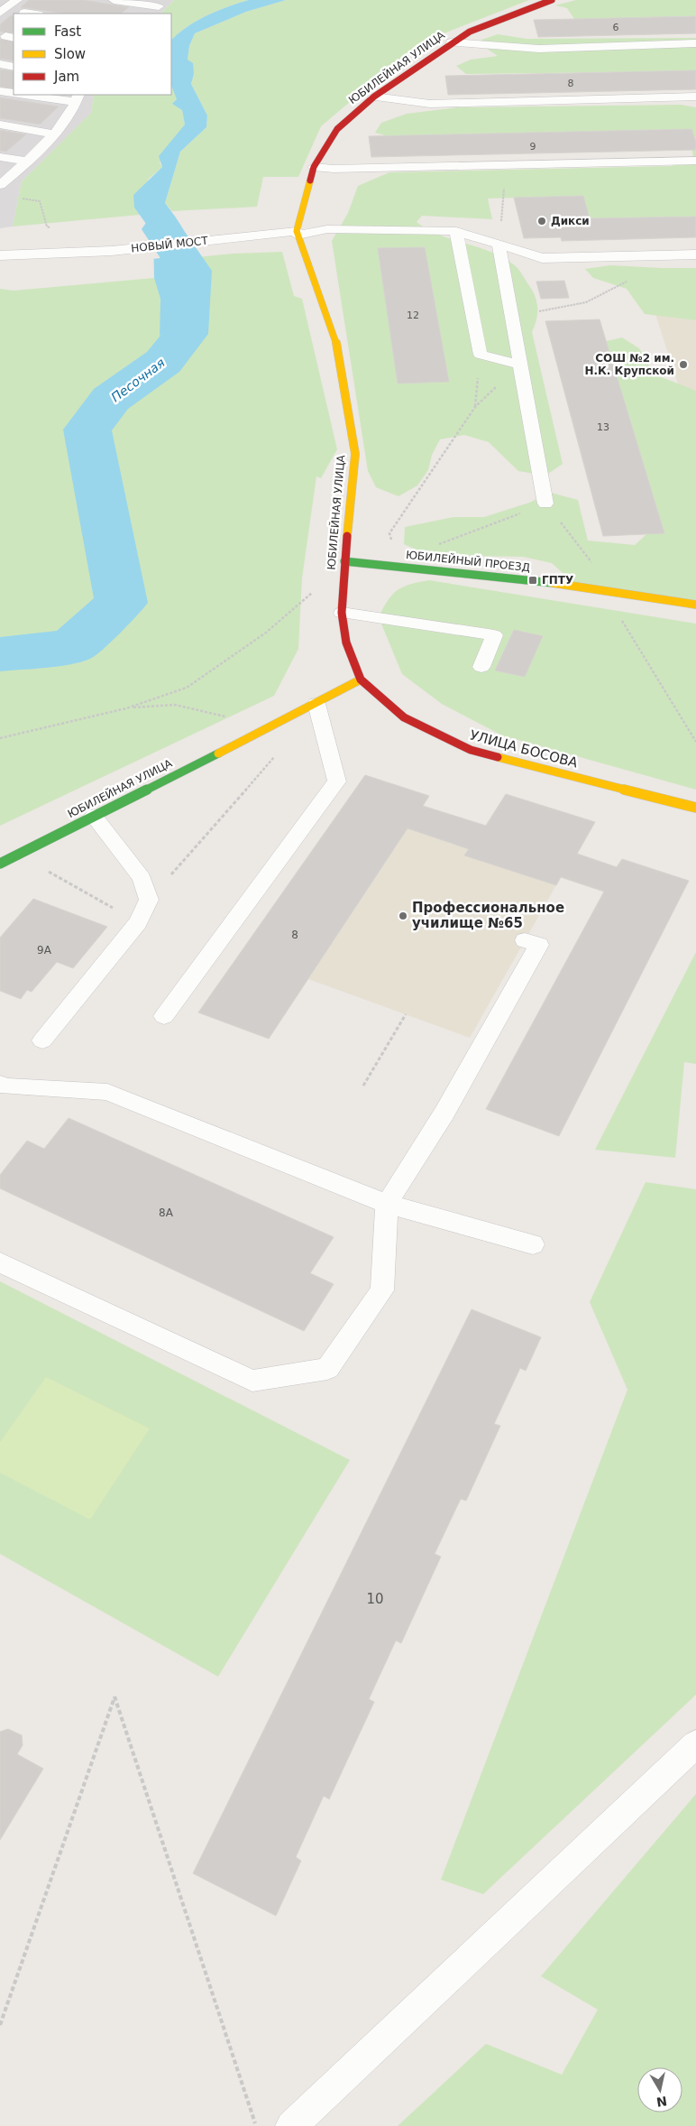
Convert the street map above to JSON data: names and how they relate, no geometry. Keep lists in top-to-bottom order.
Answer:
{
  "streets": {
    "street": ["ЮБИЛЕЙНАЯ УЛИЦА", "ЮБИЛЕЙНЫЙ ПРОЕЗД", "УЛИЦА БОСОВА"],
    "lane": ["НОВЫЙ МОСТ"]
  },
  "crossings": [
    ["ЮБИЛЕЙНАЯ УЛИЦА", "НОВЫЙ МОСТ"],
    ["ЮБИЛЕЙНАЯ УЛИЦА", "ЮБИЛЕЙНЫЙ ПРОЕЗД"],
    ["ЮБИЛЕЙНАЯ УЛИЦА", "УЛИЦА БОСОВА"]
  ],
  "water": ["Песочная"],
  "places": {
    "other": ["Дикси", "СОШ №2 им. Н.К. Крупской", "Профессиональное училище №65"],
    "transit": ["ГПТУ"]
  },
  "house_numbers": [
    "6",
    "8",
    "9",
    "12",
    "13",
    "8",
    "9А",
    "8А",
    "10"
  ],
  "legend": ["Fast", "Slow", "Jam"],
  "north": "bottom"
}
